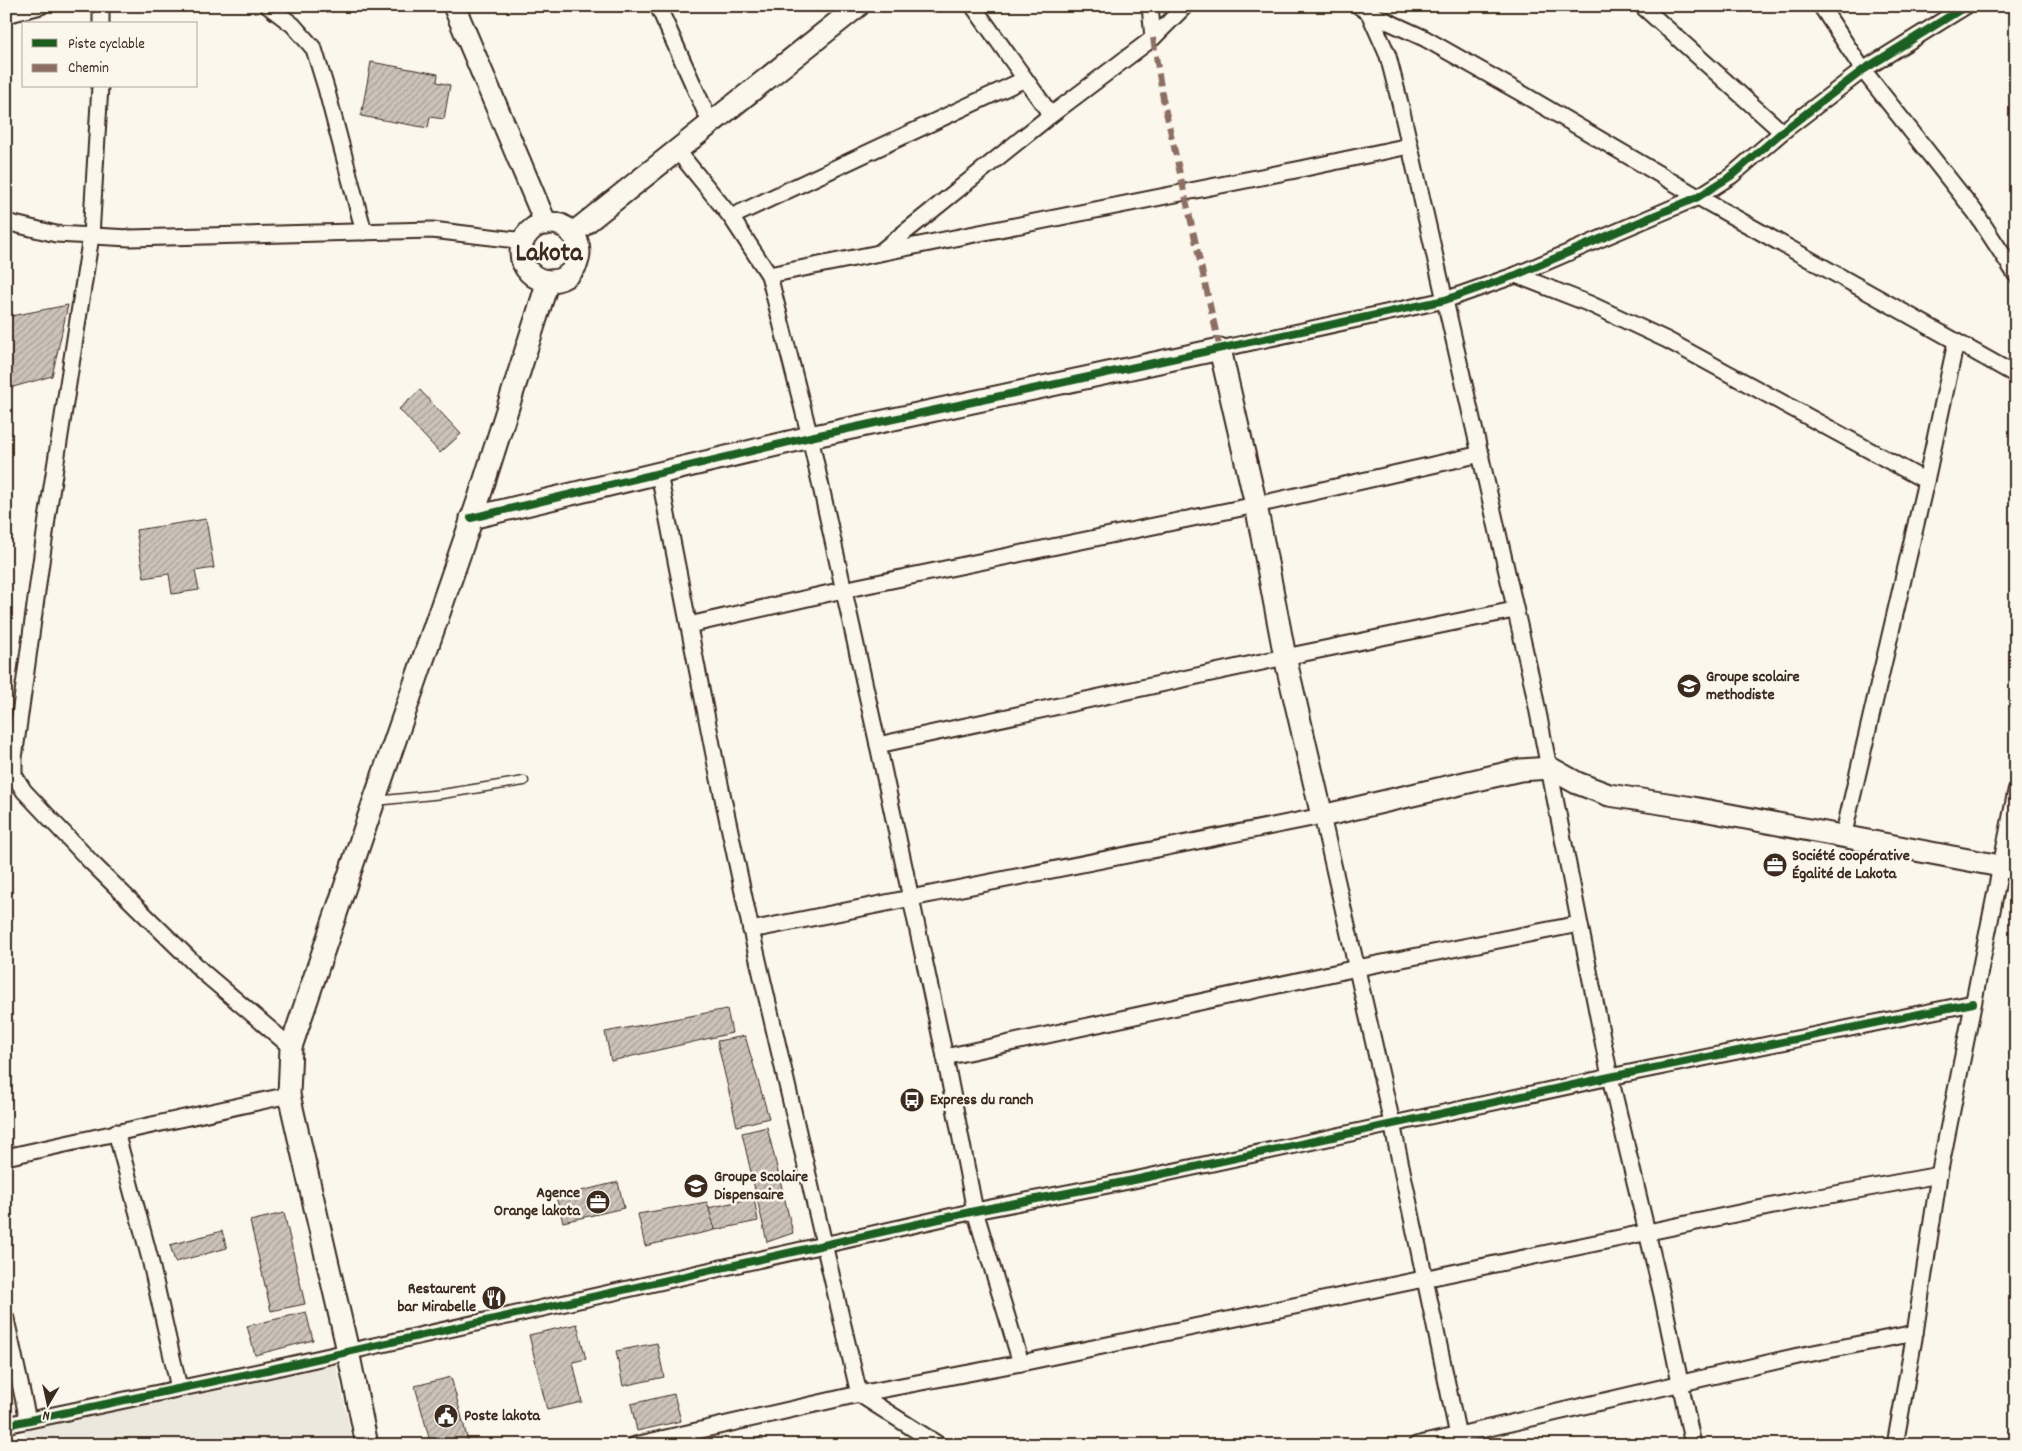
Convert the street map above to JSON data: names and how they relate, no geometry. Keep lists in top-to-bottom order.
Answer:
{
  "districts": ["Lakota"],
  "places": {
    "school or university": ["Groupe scolaire methodiste", "Groupe Scolaire Dispensaire"],
    "office": ["Société coopérative Égalité de Lakota", "Agence Orange lakota"],
    "bus stop": ["Express du ranch"],
    "restaurant": ["Restaurent bar Mirabelle"],
    "public building": ["Poste lakota"]
  },
  "legend": ["Piste cyclable", "Chemin"],
  "north": "bottom"
}
